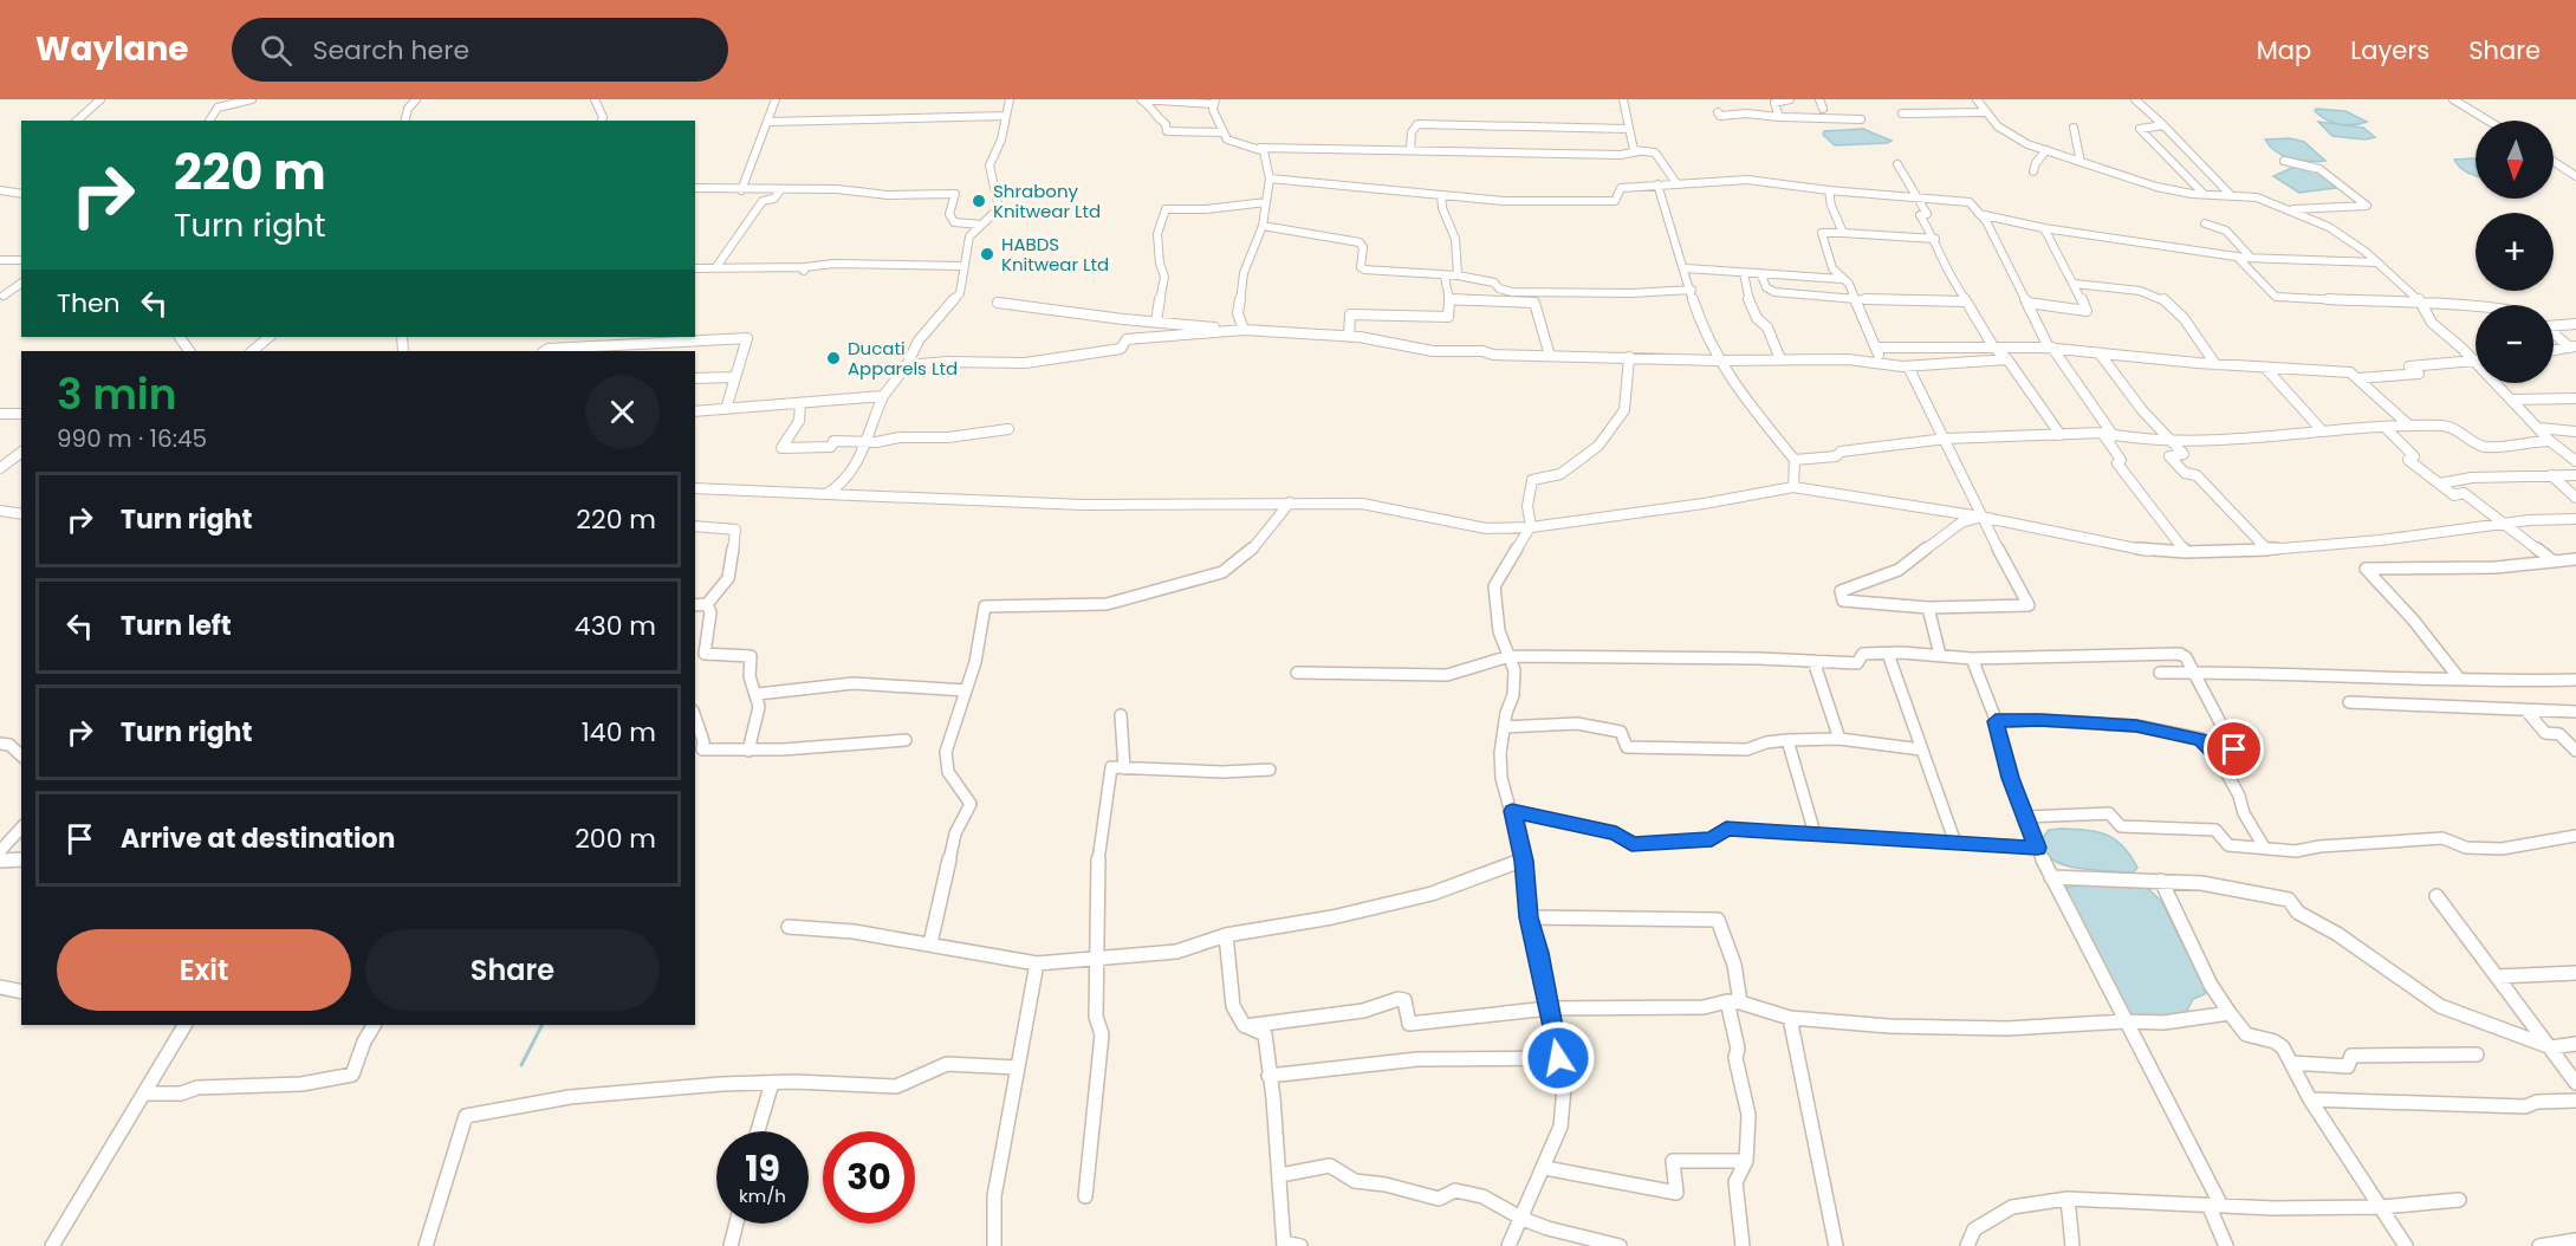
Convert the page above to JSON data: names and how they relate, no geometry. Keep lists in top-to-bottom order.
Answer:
{
  "places": ["Shrabony Knitwear Ltd", "HABDS Knitwear Ltd", "Ducati Apparels Ltd"],
  "north": "bottom",
  "page": {
    "header": "Waylane",
    "search": "Search here",
    "nav": ["Map", "Layers", "Share"],
    "map_buttons": ["+", "−"],
    "turn": ["220 m", "Turn right"],
    "then": "Then",
    "heading": ["3 min", "990 m · 16:45"],
    "list": [
      {
        "name": "Turn right",
        "value": "220 m"
      },
      {
        "name": "Turn left",
        "value": "430 m"
      },
      {
        "name": "Turn right",
        "value": "140 m"
      },
      {
        "name": "Arrive at destination",
        "value": "200 m"
      }
    ],
    "buttons": ["Exit", "Share"],
    "speed": "19 km/h",
    "limit": "30"
  }
}
